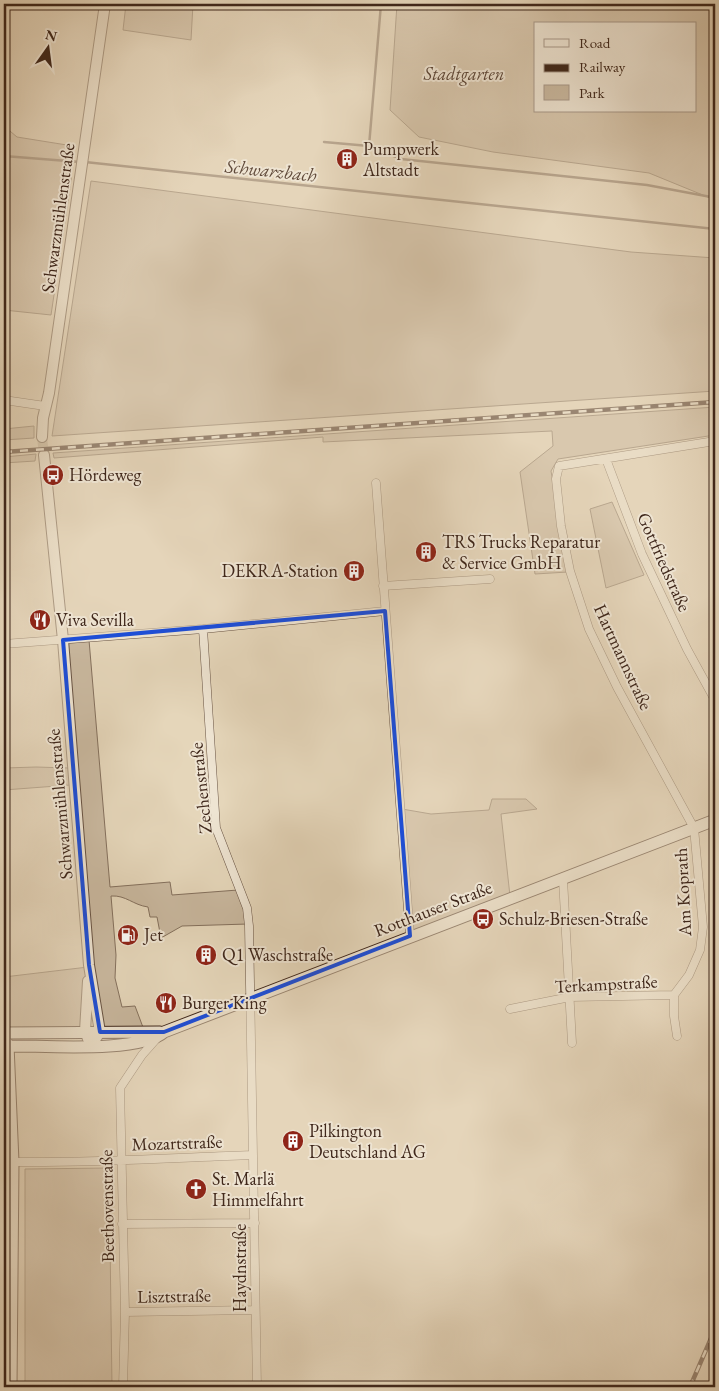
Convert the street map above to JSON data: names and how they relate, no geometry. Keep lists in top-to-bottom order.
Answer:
{
  "streets": {
    "main road": ["Rotthauser Straße"],
    "street": [
      "Schwarzmühlenstraße",
      "Gottfriedstraße",
      "Hartmannstraße",
      "Zechenstraße",
      "Am Koprath",
      "Terkampstraße",
      "Mozartstraße",
      "Beethovenstraße",
      "Haydnstraße",
      "Lisztstraße"
    ]
  },
  "crossings": [
    ["Schwarzmühlenstraße", "Rotthauser Straße"],
    ["Gottfriedstraße", "Hartmannstraße"],
    ["Hartmannstraße", "Am Koprath"],
    ["Hartmannstraße", "Rotthauser Straße"],
    ["Zechenstraße", "Rotthauser Straße"],
    ["Zechenstraße", "Haydnstraße"],
    ["Am Koprath", "Rotthauser Straße"],
    ["Am Koprath", "Terkampstraße"],
    ["Rotthauser Straße", "Beethovenstraße"],
    ["Rotthauser Straße", "Haydnstraße"],
    ["Mozartstraße", "Beethovenstraße"],
    ["Mozartstraße", "Haydnstraße"],
    ["Beethovenstraße", "Lisztstraße"],
    ["Haydnstraße", "Lisztstraße"]
  ],
  "water": ["Schwarzbach"],
  "parks": ["Stadtgarten"],
  "places": {
    "building": [
      "Pumpwerk Altstadt",
      "TRS Trucks Reparatur & Service GmbH",
      "DEKRA-Station",
      "Q1 Waschstraße",
      "Pilkington Deutschland AG"
    ],
    "bus stop": ["Hördeweg", "Schulz-Briesen-Straße"],
    "restaurant": ["Viva Sevilla", "Burger King"],
    "fuel station": ["Jet"],
    "church": ["St. Marlä Himmelfahrt"]
  },
  "legend": ["Road", "Railway", "Park"],
  "north": "top"
}
